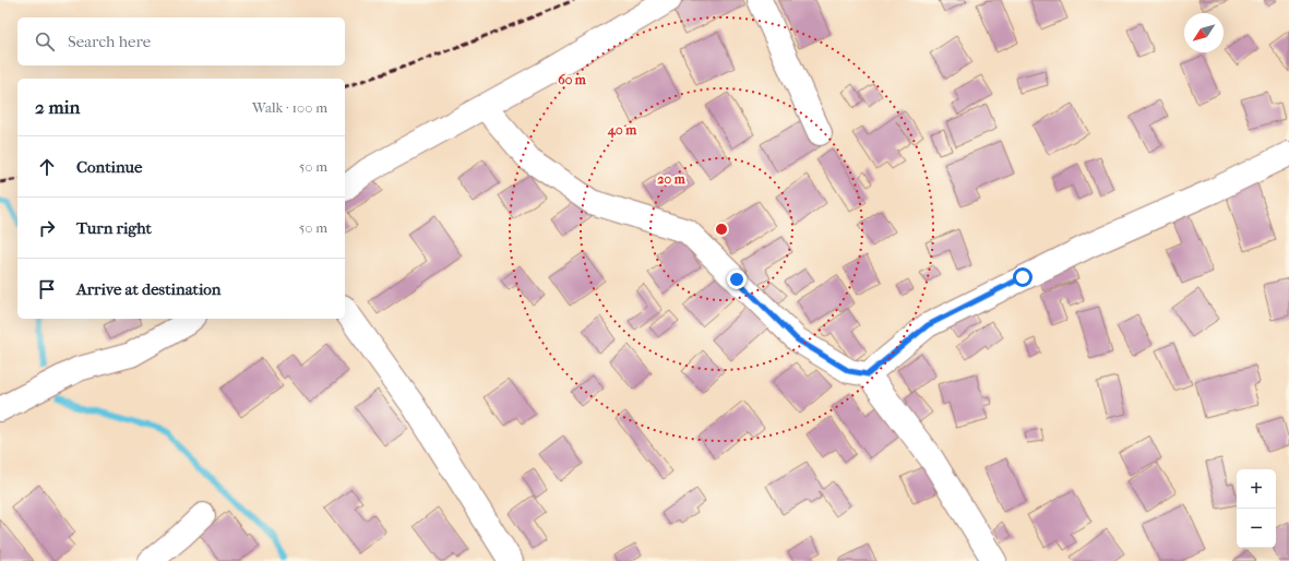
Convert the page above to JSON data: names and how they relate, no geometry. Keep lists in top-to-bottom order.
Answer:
{
  "north": "bottom left",
  "page": {
    "search": "Search here",
    "heading": ["2 min", "Walk · 100 m"],
    "list": [
      ["Continue", "50 m"],
      ["Turn right", "50 m"],
      "Arrive at destination"
    ],
    "map_buttons": ["+", "−"]
  },
  "rings": ["60 m", "40 m", "20 m"]
}
